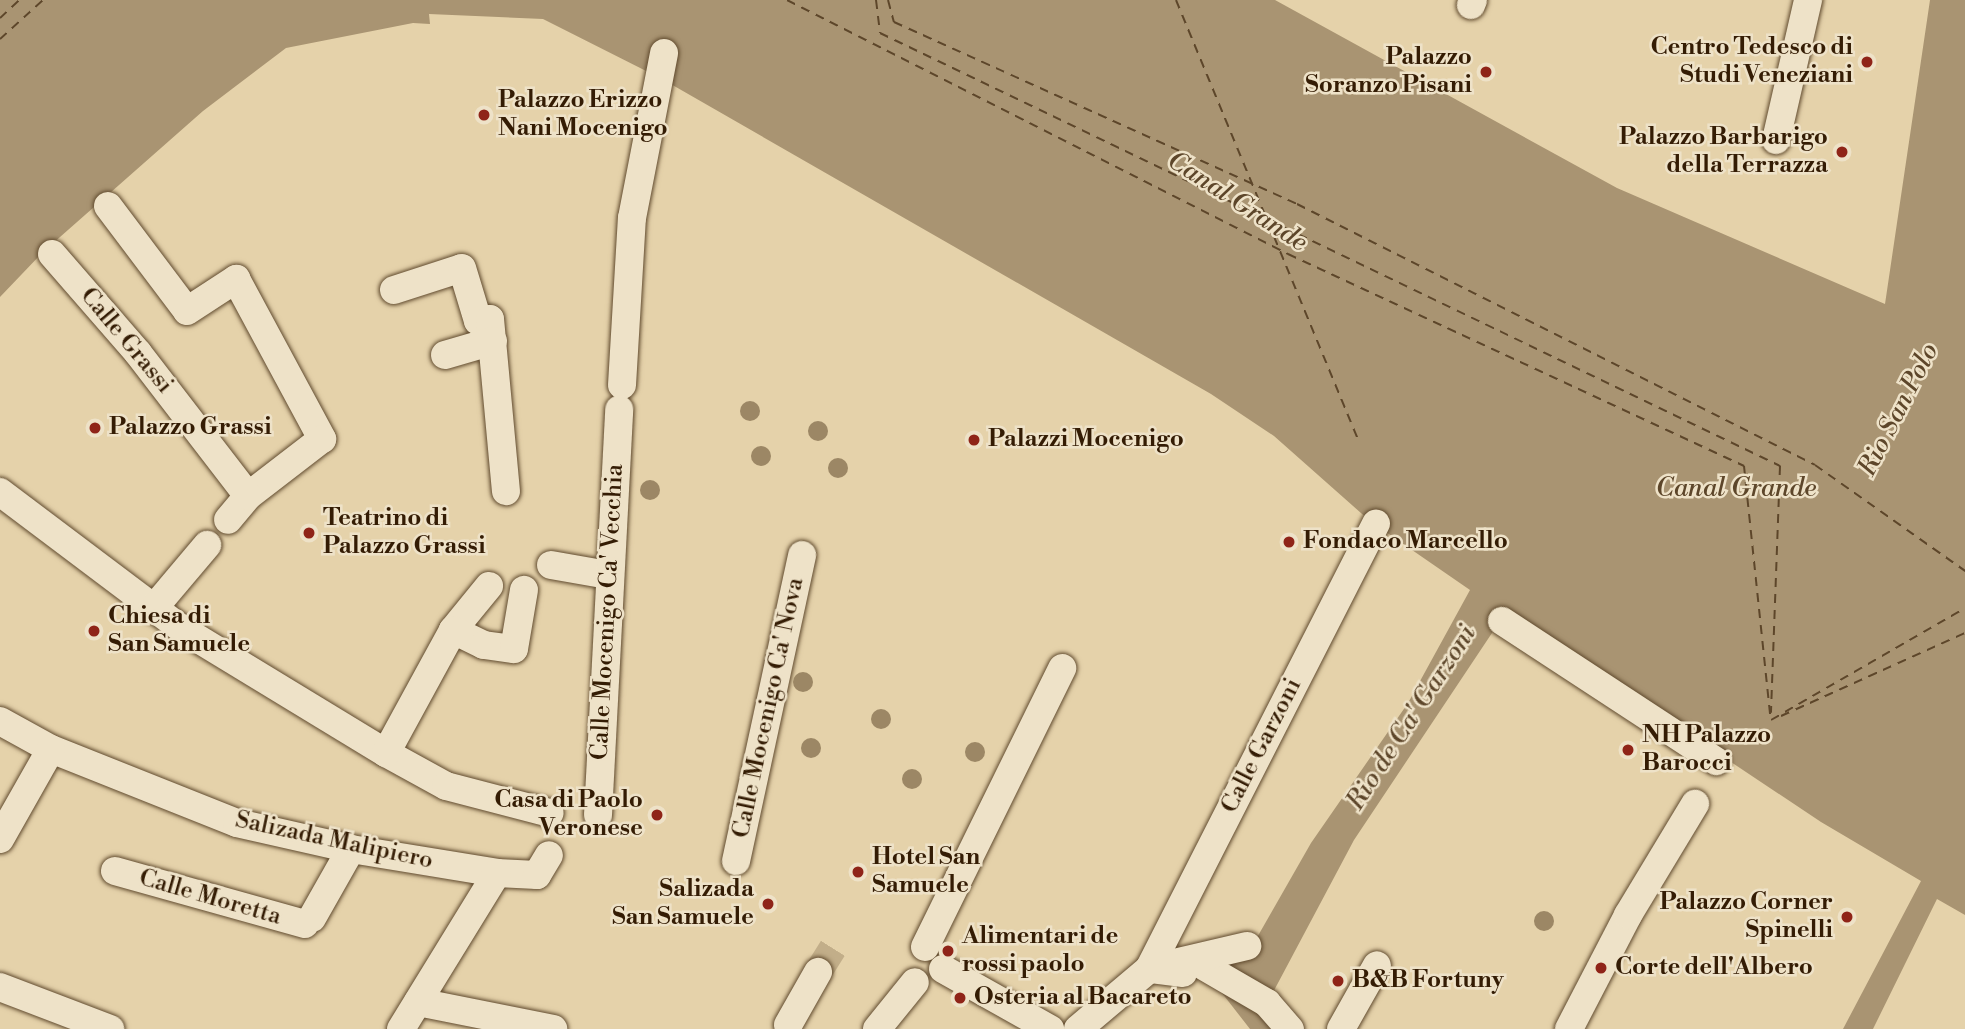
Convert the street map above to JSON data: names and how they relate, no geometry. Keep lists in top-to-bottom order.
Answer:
{
  "streets": {
    "street": [
      "Calle Grassi",
      "Calle Mocenigo Ca' Vecchia",
      "Calle Mocenigo Ca' Nova",
      "Calle Garzoni",
      "Salizada Malipiero",
      "Calle Moretta"
    ]
  },
  "crossings": [
    ["Salizada Malipiero", "Calle Moretta"]
  ],
  "water": ["Canal Grande", "Rio San Polo", "Rio de Ca' Garzoni"],
  "places": [
    "Centro Tedesco di Studi Veneziani",
    "Palazzo Soranzo Pisani",
    "Palazzo Erizzo Nani Mocenigo",
    "Palazzo Barbarigo della Terrazza",
    "Palazzo Grassi",
    "Palazzi Mocenigo",
    "Teatrino di Palazzo Grassi",
    "Fondaco Marcello",
    "Chiesa di San Samuele",
    "NH Palazzo Barocci",
    "Casa di Paolo Veronese",
    "Hotel San Samuele",
    "Salizada San Samuele",
    "Palazzo Corner Spinelli",
    "Alimentari de rossi paolo",
    "Corte dell'Albero",
    "B&B Fortuny",
    "Osteria al Bacareto"
  ]
}
